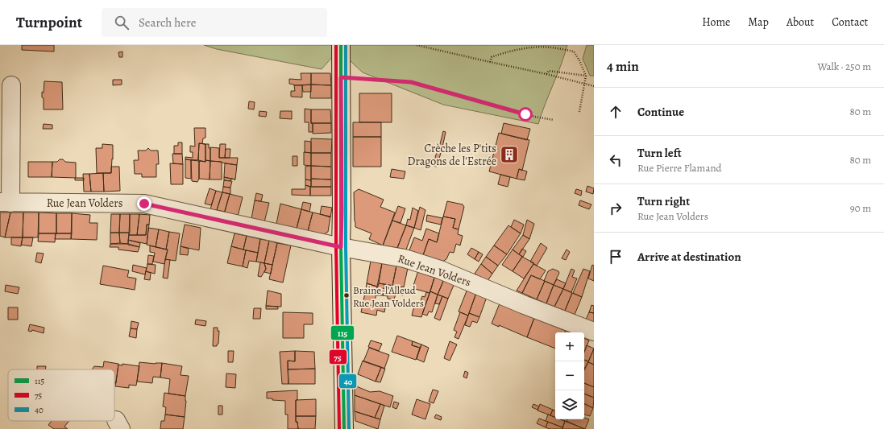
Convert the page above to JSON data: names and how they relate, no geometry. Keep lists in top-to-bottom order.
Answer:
{
  "streets": {
    "street": ["Rue Jean Volders"]
  },
  "places": {
    "building": ["Crèche les P'tits Dragons de l'Estrée"],
    "other": ["Braine-l'Alleud Rue Jean Volders"]
  },
  "lines": ["transit line 115", "transit line 75", "transit line 40"],
  "legend": ["115", "75", "40"],
  "page": {
    "header": "Turnpoint",
    "search": "Search here",
    "nav": [
      "Home",
      "Map",
      "About",
      "Contact"
    ],
    "heading": ["4 min", "Walk · 250 m"],
    "list": [
      ["Continue", "80 m"],
      ["Turn left", "Rue Pierre Flamand", "80 m"],
      ["Turn right", "Rue Jean Volders", "90 m"],
      "Arrive at destination"
    ],
    "map_buttons": ["+", "−"]
  }
}
